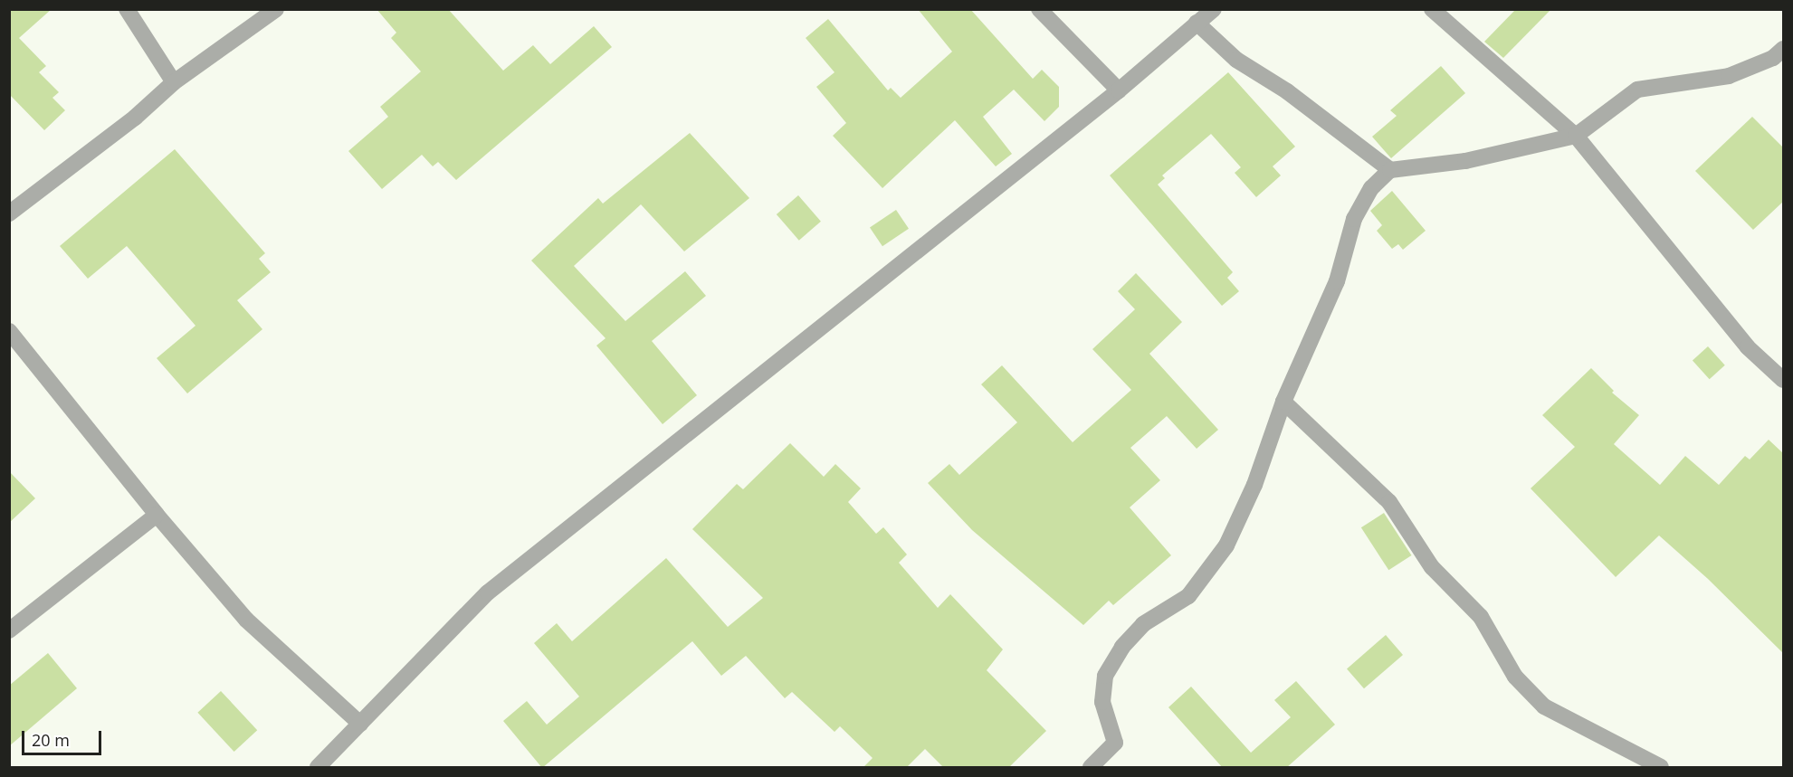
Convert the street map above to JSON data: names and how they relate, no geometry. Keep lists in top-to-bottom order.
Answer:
{
  "scale_bar": "20 m"
}
